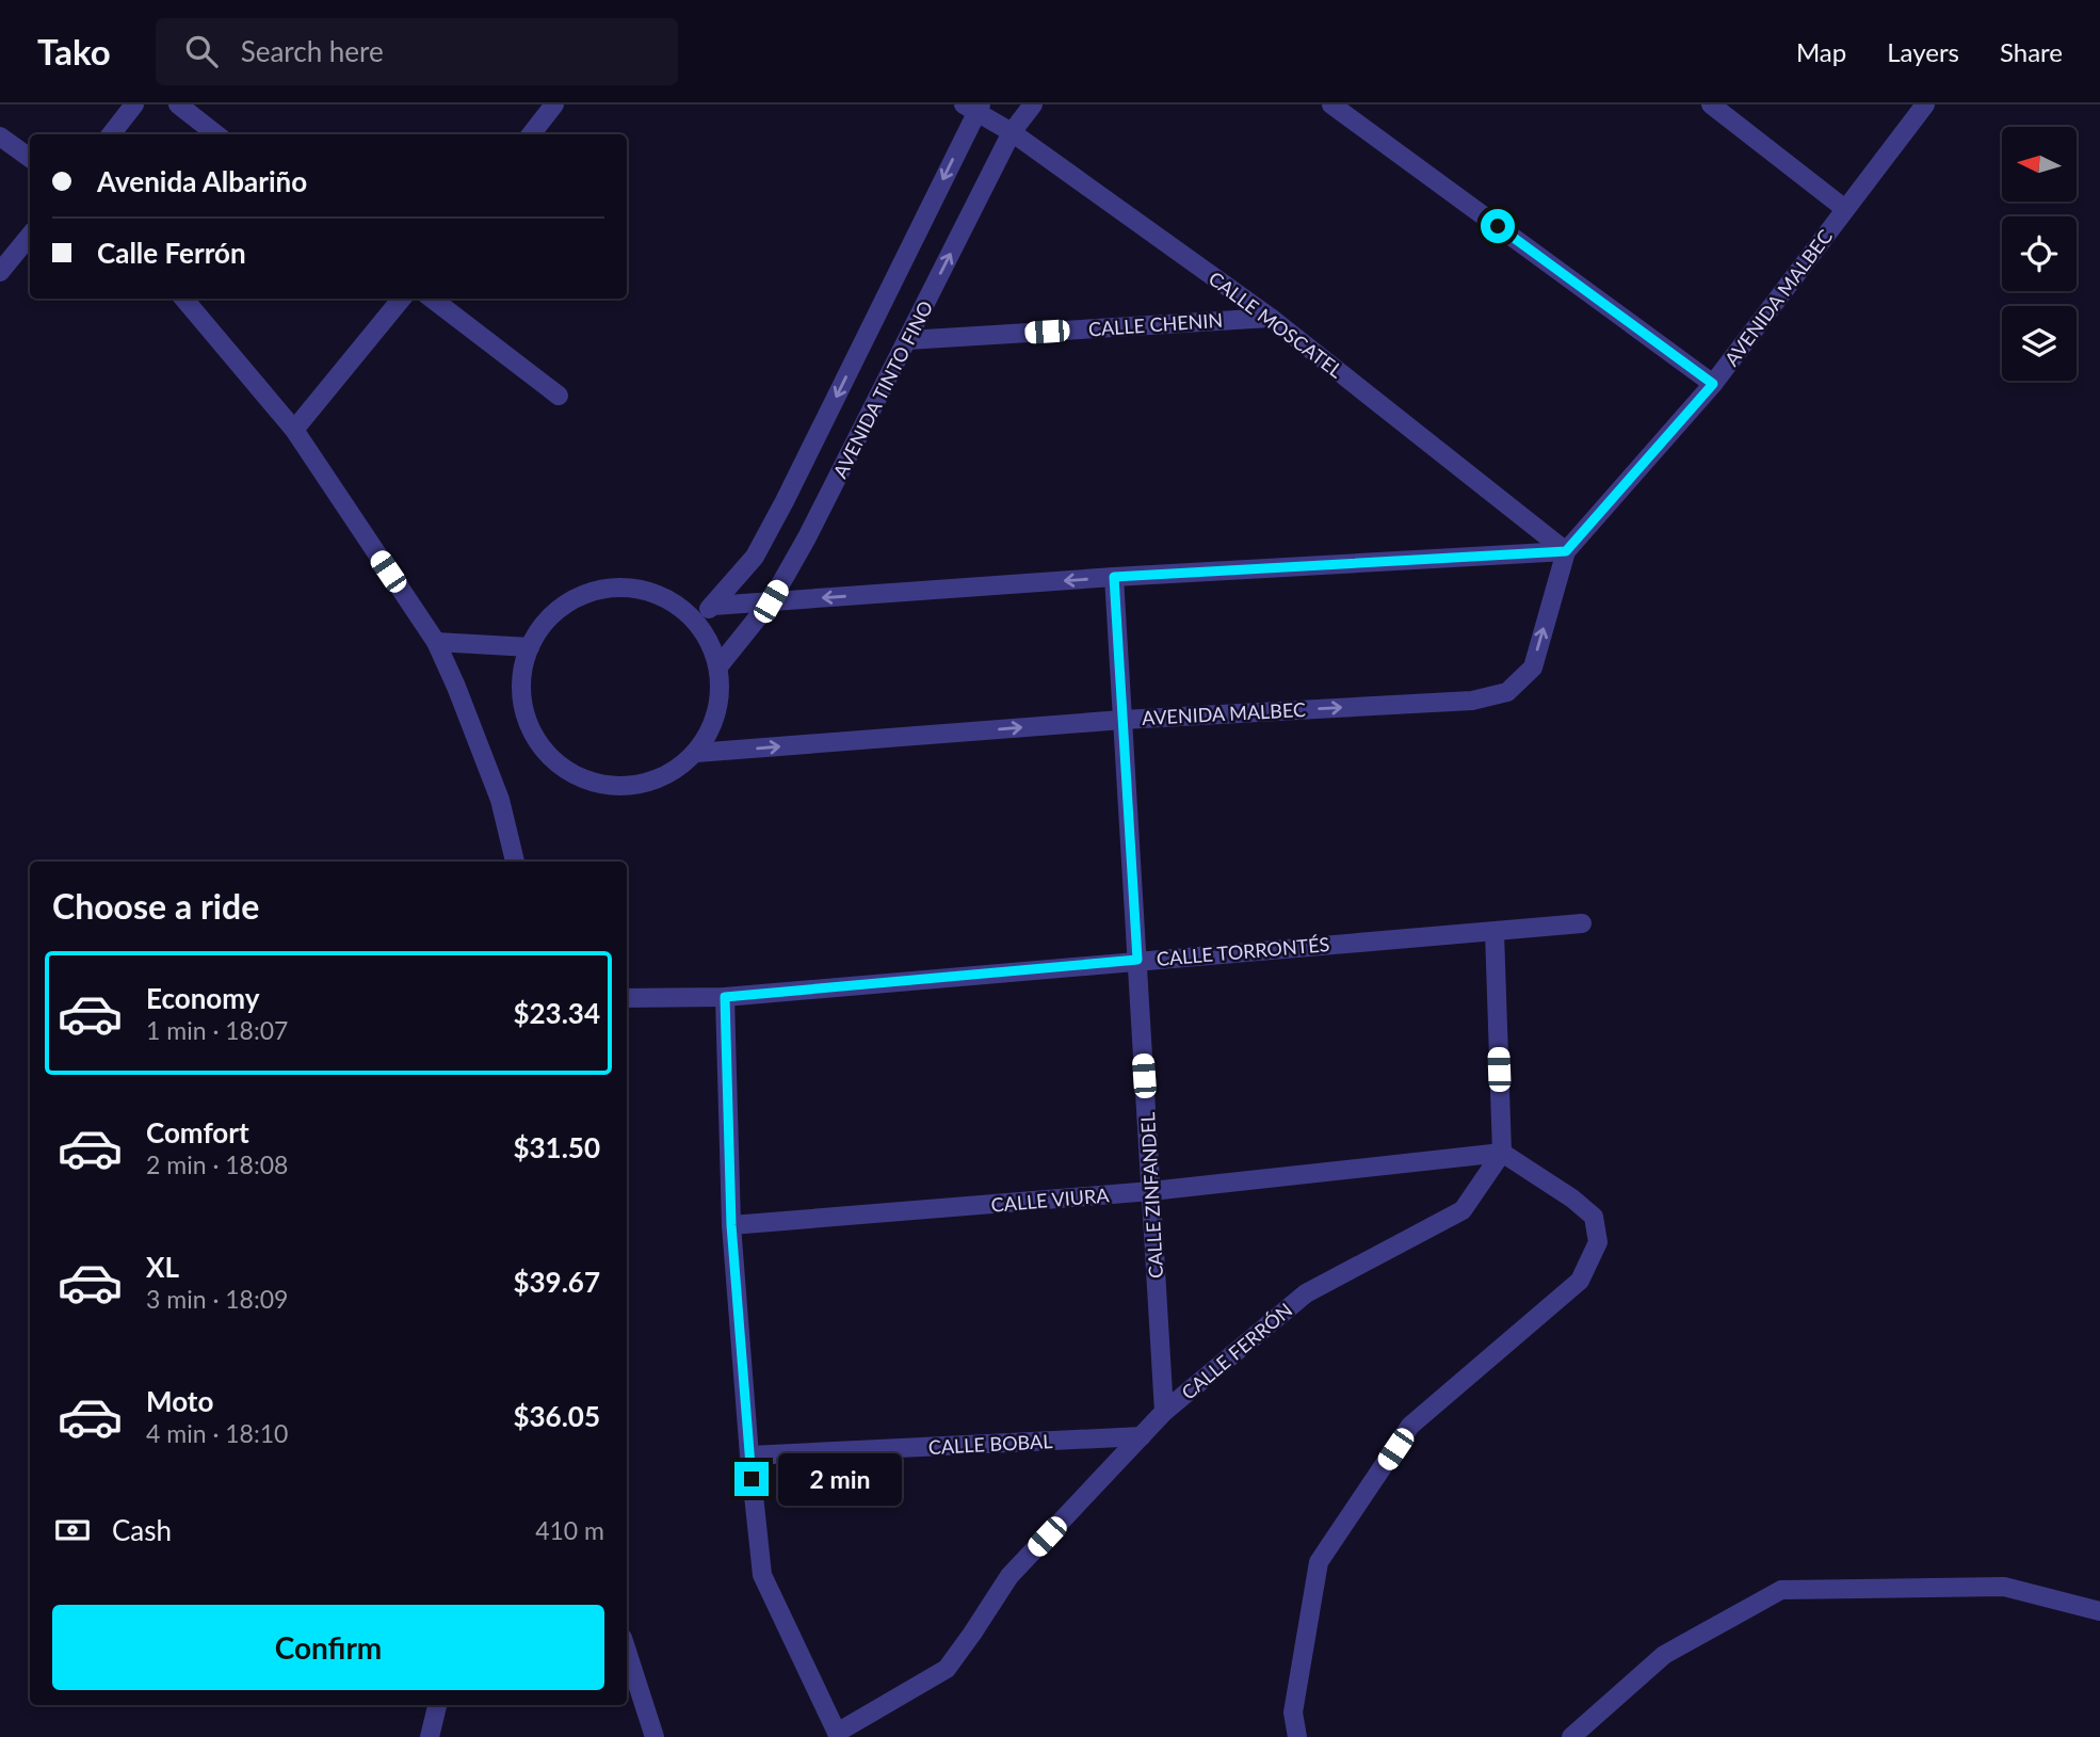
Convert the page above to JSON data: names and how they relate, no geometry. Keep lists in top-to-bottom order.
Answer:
{
  "streets": {
    "street": [
      "AVENIDA MALBEC",
      "CALLE CHENIN",
      "CALLE MOSCATEL",
      "AVENIDA TINTO FINO",
      "CALLE TORRONTÉS",
      "CALLE ZINFANDEL",
      "CALLE VIURA",
      "CALLE FERRÓN",
      "CALLE BOBAL"
    ]
  },
  "crossings": [
    ["AVENIDA MALBEC", "CALLE MOSCATEL"],
    ["AVENIDA MALBEC", "AVENIDA TINTO FINO"],
    ["AVENIDA MALBEC", "CALLE ZINFANDEL"],
    ["CALLE CHENIN", "CALLE MOSCATEL"],
    ["CALLE CHENIN", "AVENIDA TINTO FINO"],
    ["CALLE MOSCATEL", "AVENIDA TINTO FINO"],
    ["CALLE TORRONTÉS", "CALLE ZINFANDEL"],
    ["CALLE TORRONTÉS", "CALLE FERRÓN"],
    ["CALLE ZINFANDEL", "CALLE VIURA"],
    ["CALLE ZINFANDEL", "CALLE FERRÓN"],
    ["CALLE VIURA", "CALLE FERRÓN"],
    ["CALLE FERRÓN", "CALLE BOBAL"]
  ],
  "north": "left",
  "page": {
    "header": "Tako",
    "search": "Search here",
    "nav": ["Map", "Layers", "Share"],
    "banner": ["Avenida Albariño", "Calle Ferrón"],
    "heading": "Choose a ride",
    "list": [
      {
        "name": "Economy",
        "note": "1 min · 18:07",
        "value": "$23.34"
      },
      {
        "name": "Comfort",
        "note": "2 min · 18:08",
        "value": "$31.50"
      },
      {
        "name": "XL",
        "note": "3 min · 18:09",
        "value": "$39.67"
      },
      {
        "name": "Moto",
        "note": "4 min · 18:10",
        "value": "$36.05"
      }
    ],
    "bubble": "2 min",
    "pay": ["Cash", "410 m"],
    "buttons": "Confirm"
  }
}
